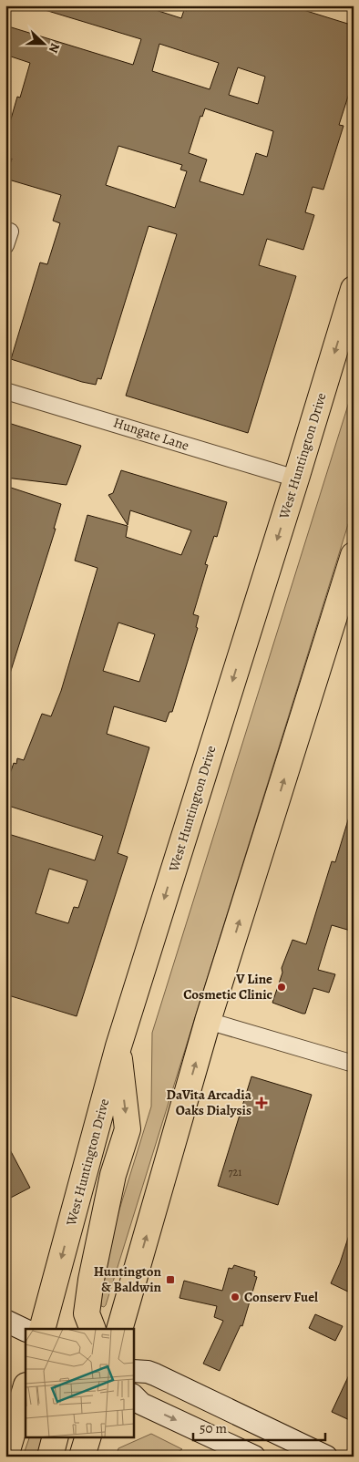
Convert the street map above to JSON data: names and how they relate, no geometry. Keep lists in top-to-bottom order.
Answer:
{
  "streets": {
    "main road": ["West Huntington Drive"],
    "street": ["Hungate Lane"]
  },
  "crossings": [
    ["Hungate Lane", "West Huntington Drive"]
  ],
  "places": {
    "other": ["V Line Cosmetic Clinic", "Conserv Fuel"],
    "health": ["DaVita Arcadia Oaks Dialysis"],
    "transit": ["Huntington & Baldwin"]
  },
  "house_numbers": ["721"],
  "scale_bar": "50 m",
  "north": "right"
}
